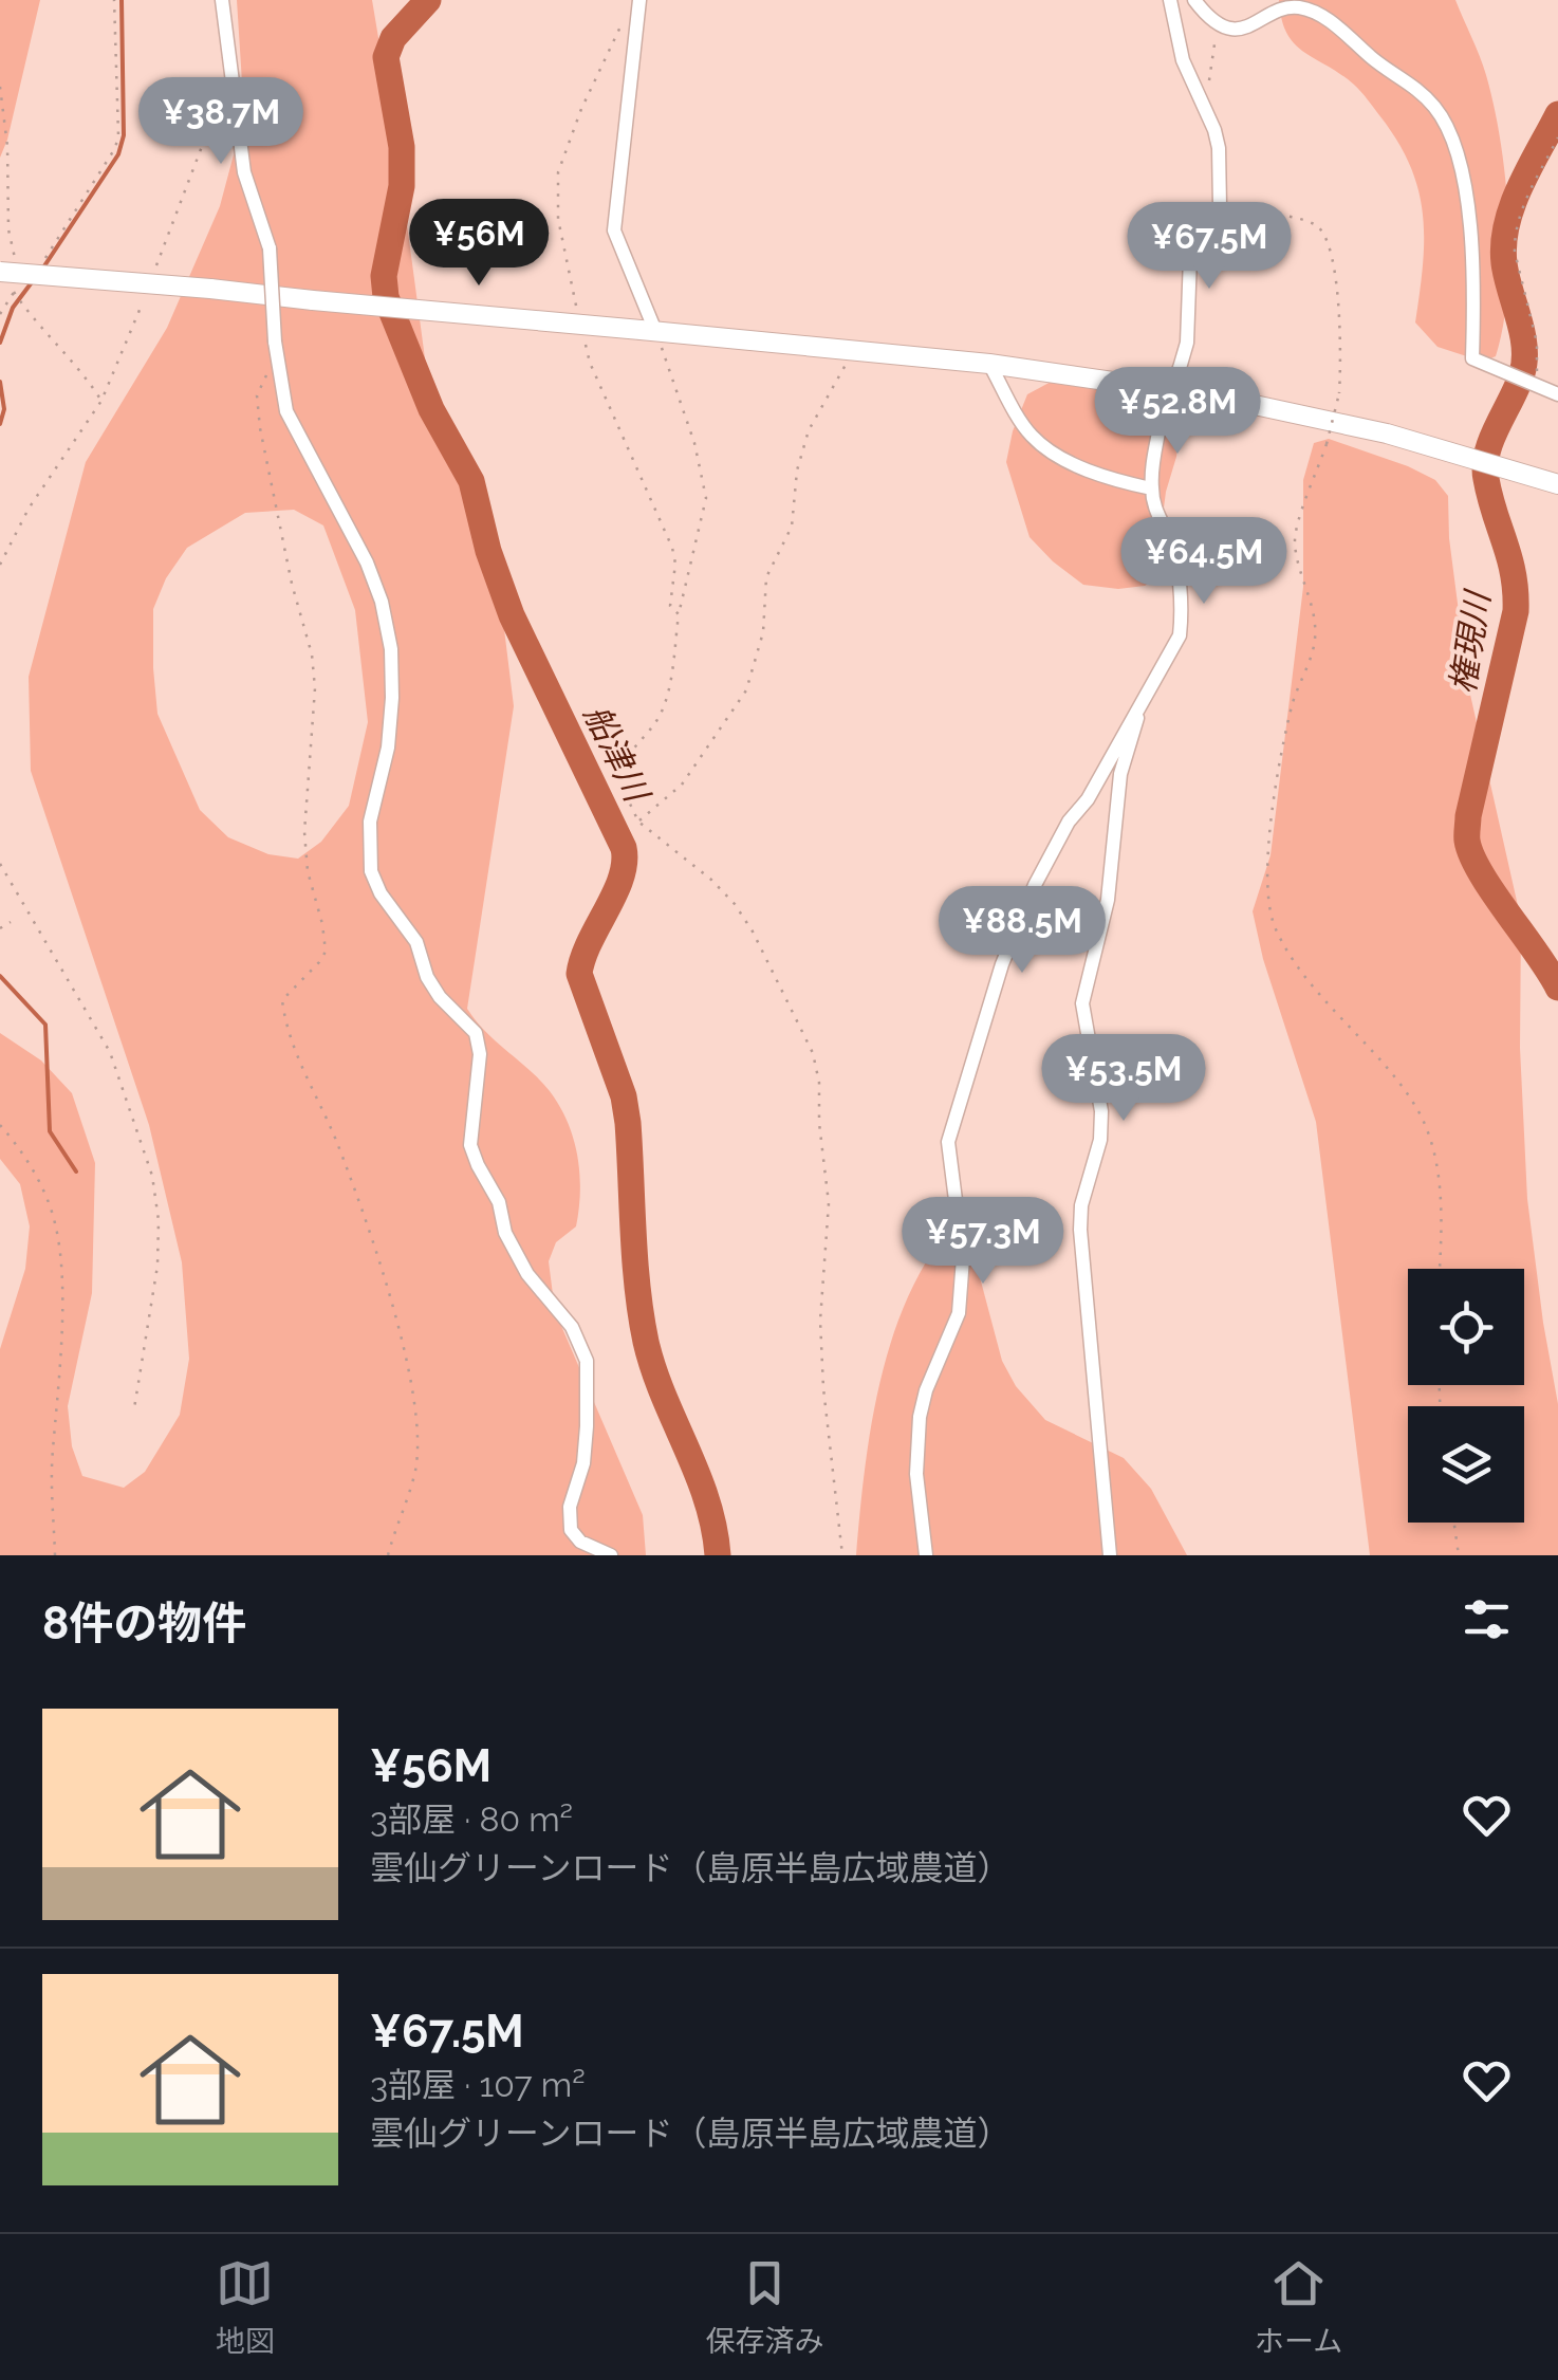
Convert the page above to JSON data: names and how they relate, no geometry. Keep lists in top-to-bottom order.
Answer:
{
  "water": ["権現川", "船津川"],
  "page": {
    "price": [
      "¥38.7M",
      "¥56M",
      "¥67.5M",
      "¥52.8M",
      "¥64.5M",
      "¥88.5M",
      "¥53.5M",
      "¥57.3M"
    ],
    "heading": "8件の物件",
    "list": [
      {
        "name": "¥56M",
        "note": "3部屋 · 80 m² · 雲仙グリーンロード（島原半島広域農道）"
      },
      {
        "name": "¥67.5M",
        "note": "3部屋 · 107 m² · 雲仙グリーンロード（島原半島広域農道）"
      }
    ],
    "tabs": ["地図", "保存済み", "ホーム"]
  }
}
